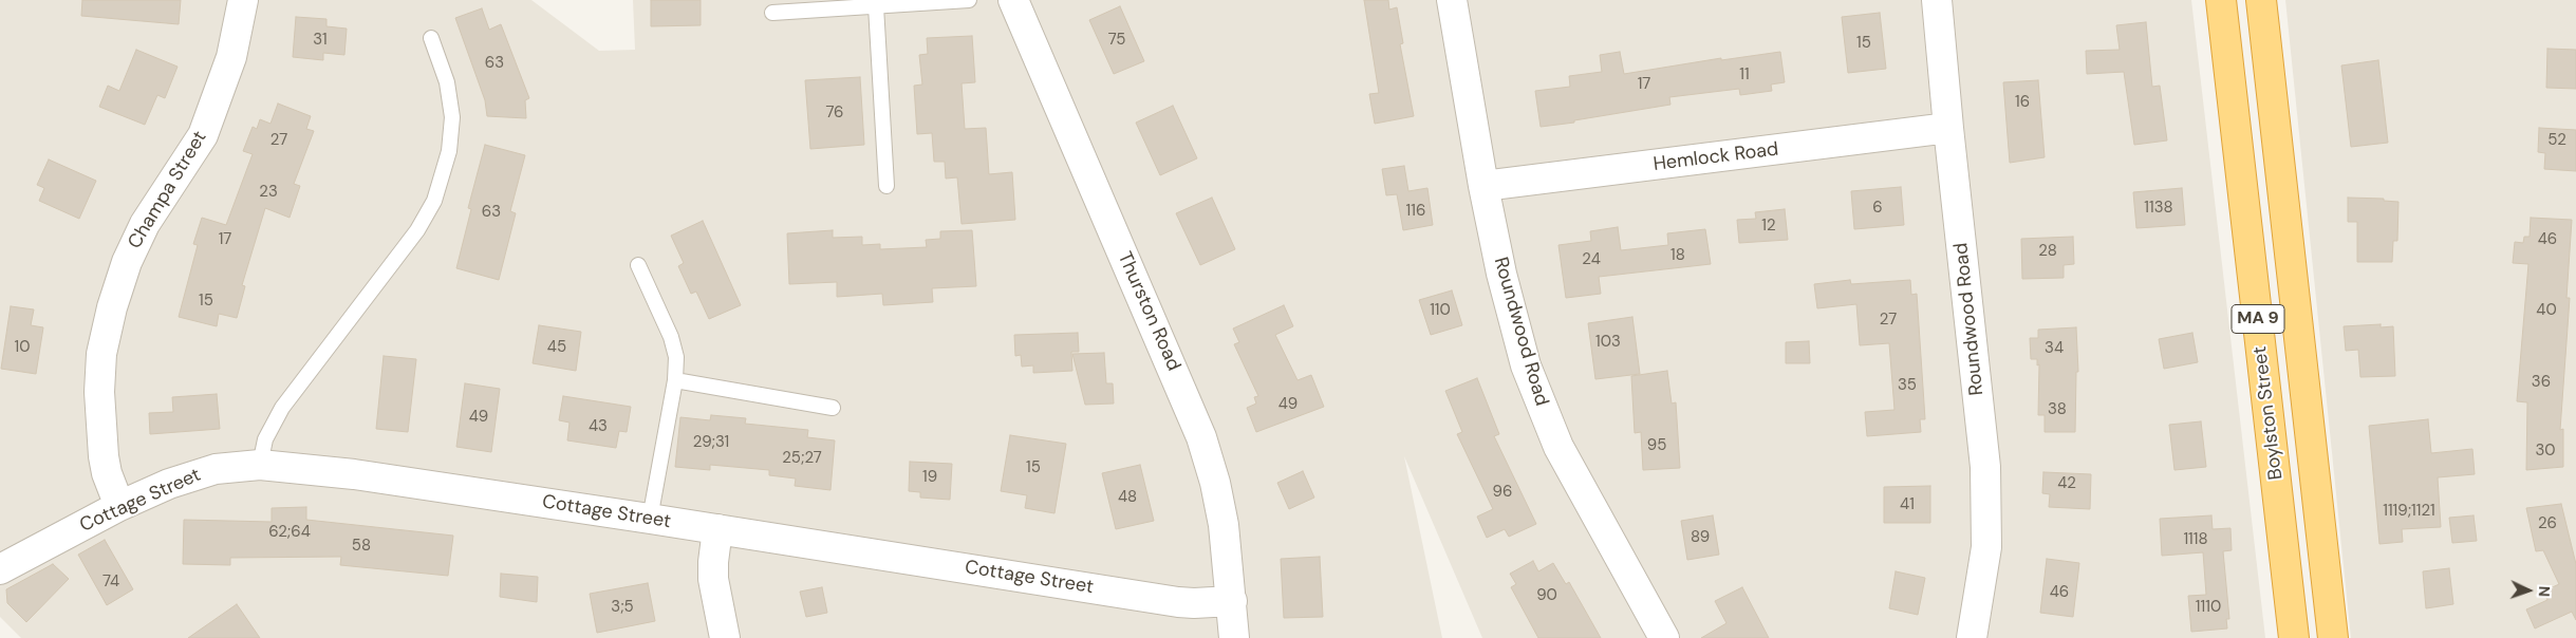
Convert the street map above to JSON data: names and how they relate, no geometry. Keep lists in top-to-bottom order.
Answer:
{
  "streets": {
    "highway": ["MA 9", "Boylston Street"],
    "street": [
      "Hemlock Road",
      "Champa Street",
      "Thurston Road",
      "Roundwood Road",
      "Cottage Street"
    ]
  },
  "crossings": [
    ["Hemlock Road", "Roundwood Road"],
    ["Champa Street", "Cottage Street"],
    ["Thurston Road", "Cottage Street"]
  ],
  "house_numbers": [
    "31",
    "75",
    "15",
    "63",
    "11",
    "17",
    "16",
    "76",
    "27",
    "52",
    "23",
    "6",
    "1138",
    "116",
    "63",
    "12",
    "17",
    "46",
    "28",
    "18",
    "24",
    "15",
    "110",
    "40",
    "27",
    "103",
    "10",
    "45",
    "34",
    "36",
    "35",
    "49",
    "38",
    "49",
    "43",
    "29;31",
    "95",
    "30",
    "25;27",
    "15",
    "19",
    "42",
    "96",
    "48",
    "41",
    "1119;1121",
    "26",
    "62;64",
    "89",
    "1118",
    "58",
    "74",
    "46",
    "90",
    "3;5",
    "1110"
  ],
  "north": "right"
}
